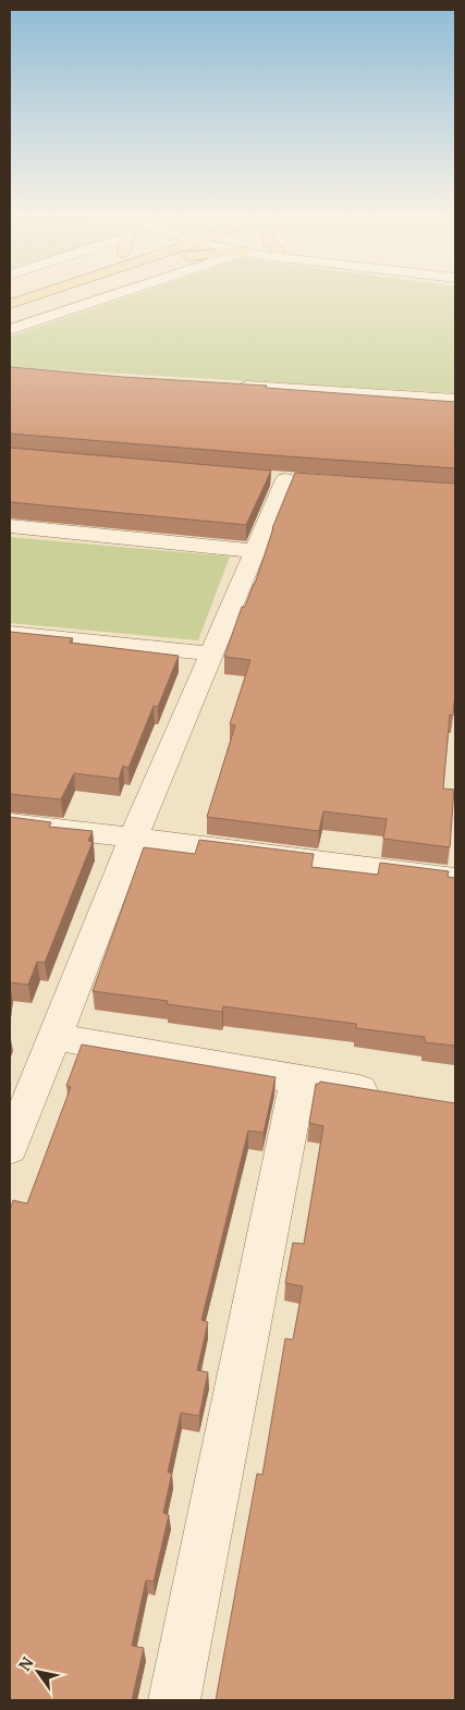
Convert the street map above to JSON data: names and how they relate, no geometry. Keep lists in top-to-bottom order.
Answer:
{
  "north": "top left"
}
